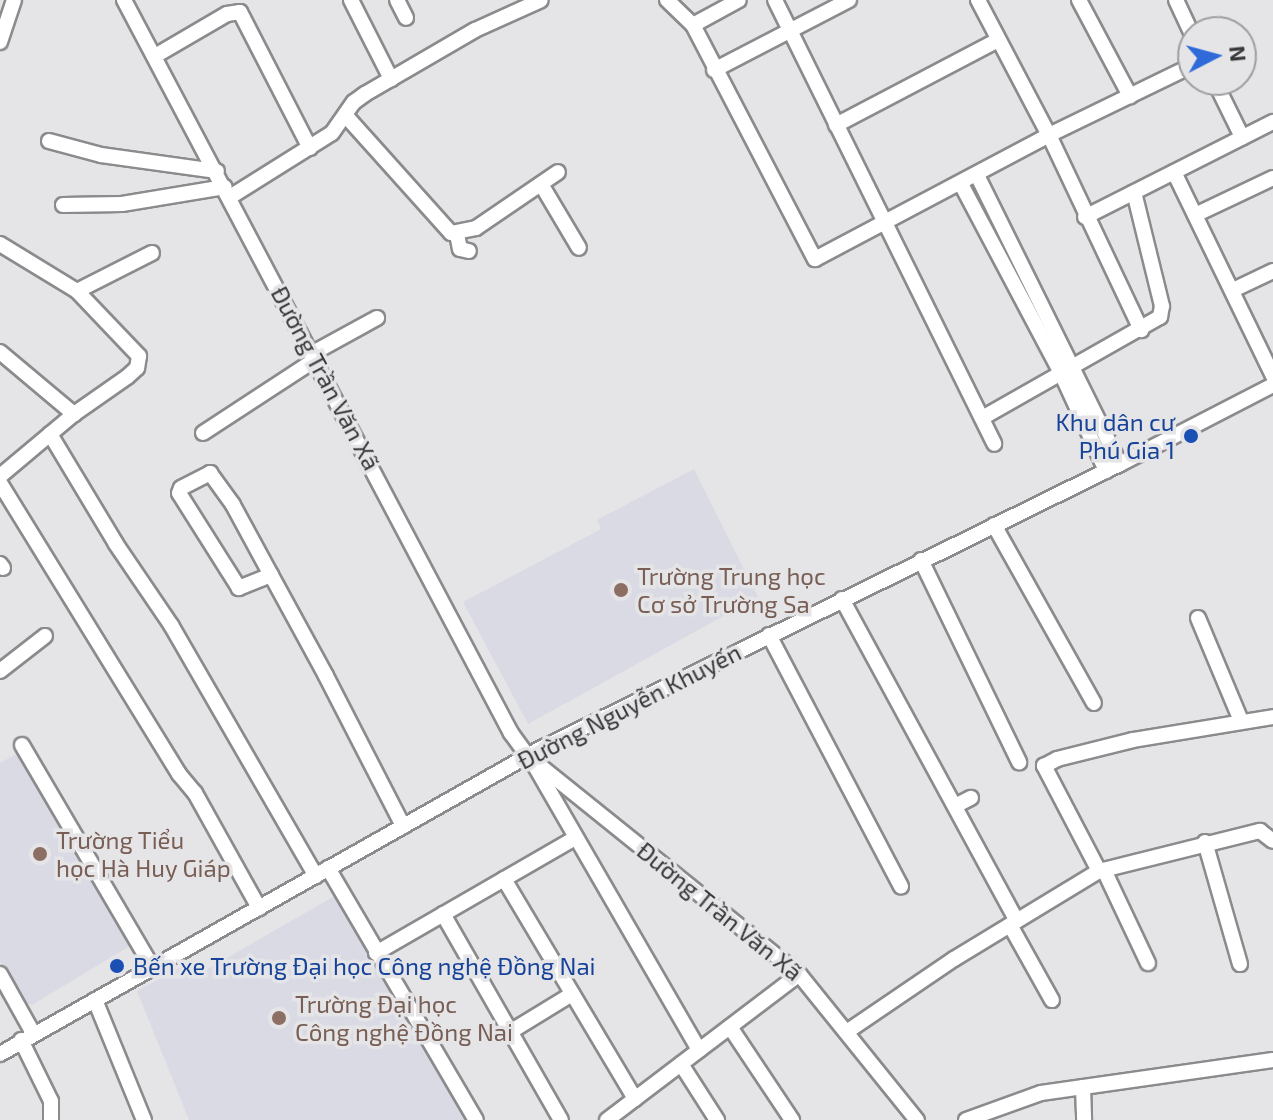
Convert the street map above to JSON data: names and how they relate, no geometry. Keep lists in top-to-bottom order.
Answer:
{
  "streets": {
    "street": ["Đường Trần Văn Xã", "Đường Nguyễn Khuyến"]
  },
  "crossings": [
    ["Đường Trần Văn Xã", "Đường Nguyễn Khuyến"]
  ],
  "places": [
    "Khu dân cư Phú Gia 1",
    "Trường Trung học Cơ sở Trường Sa",
    "Trường Tiểu học Hà Huy Giáp",
    "Bến xe Trường Đại học Công nghệ Đồng Nai",
    "Trường Đại học Công nghệ Đồng Nai"
  ],
  "north": "right"
}
